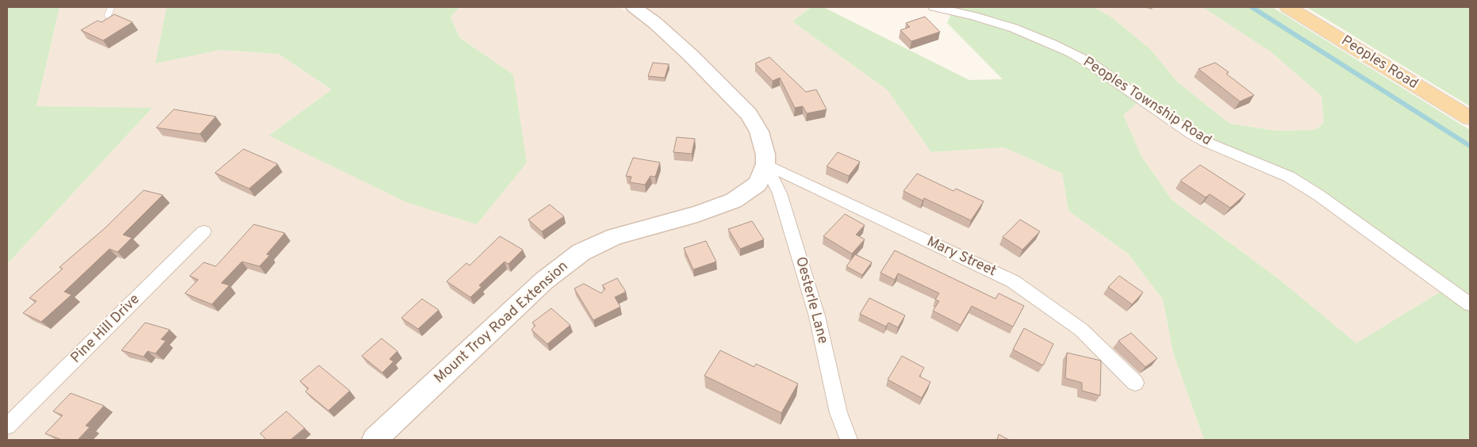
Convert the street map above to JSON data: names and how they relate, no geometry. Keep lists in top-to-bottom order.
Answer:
{
  "streets": {
    "main road": ["Peoples Road"],
    "street": [
      "Peoples Township Road",
      "Mary Street",
      "Oesterle Lane",
      "Mount Troy Road Extension",
      "Pine Hill Drive"
    ]
  },
  "crossings": [
    ["Mary Street", "Oesterle Lane"],
    ["Mary Street", "Mount Troy Road Extension"],
    ["Oesterle Lane", "Mount Troy Road Extension"]
  ]
}
